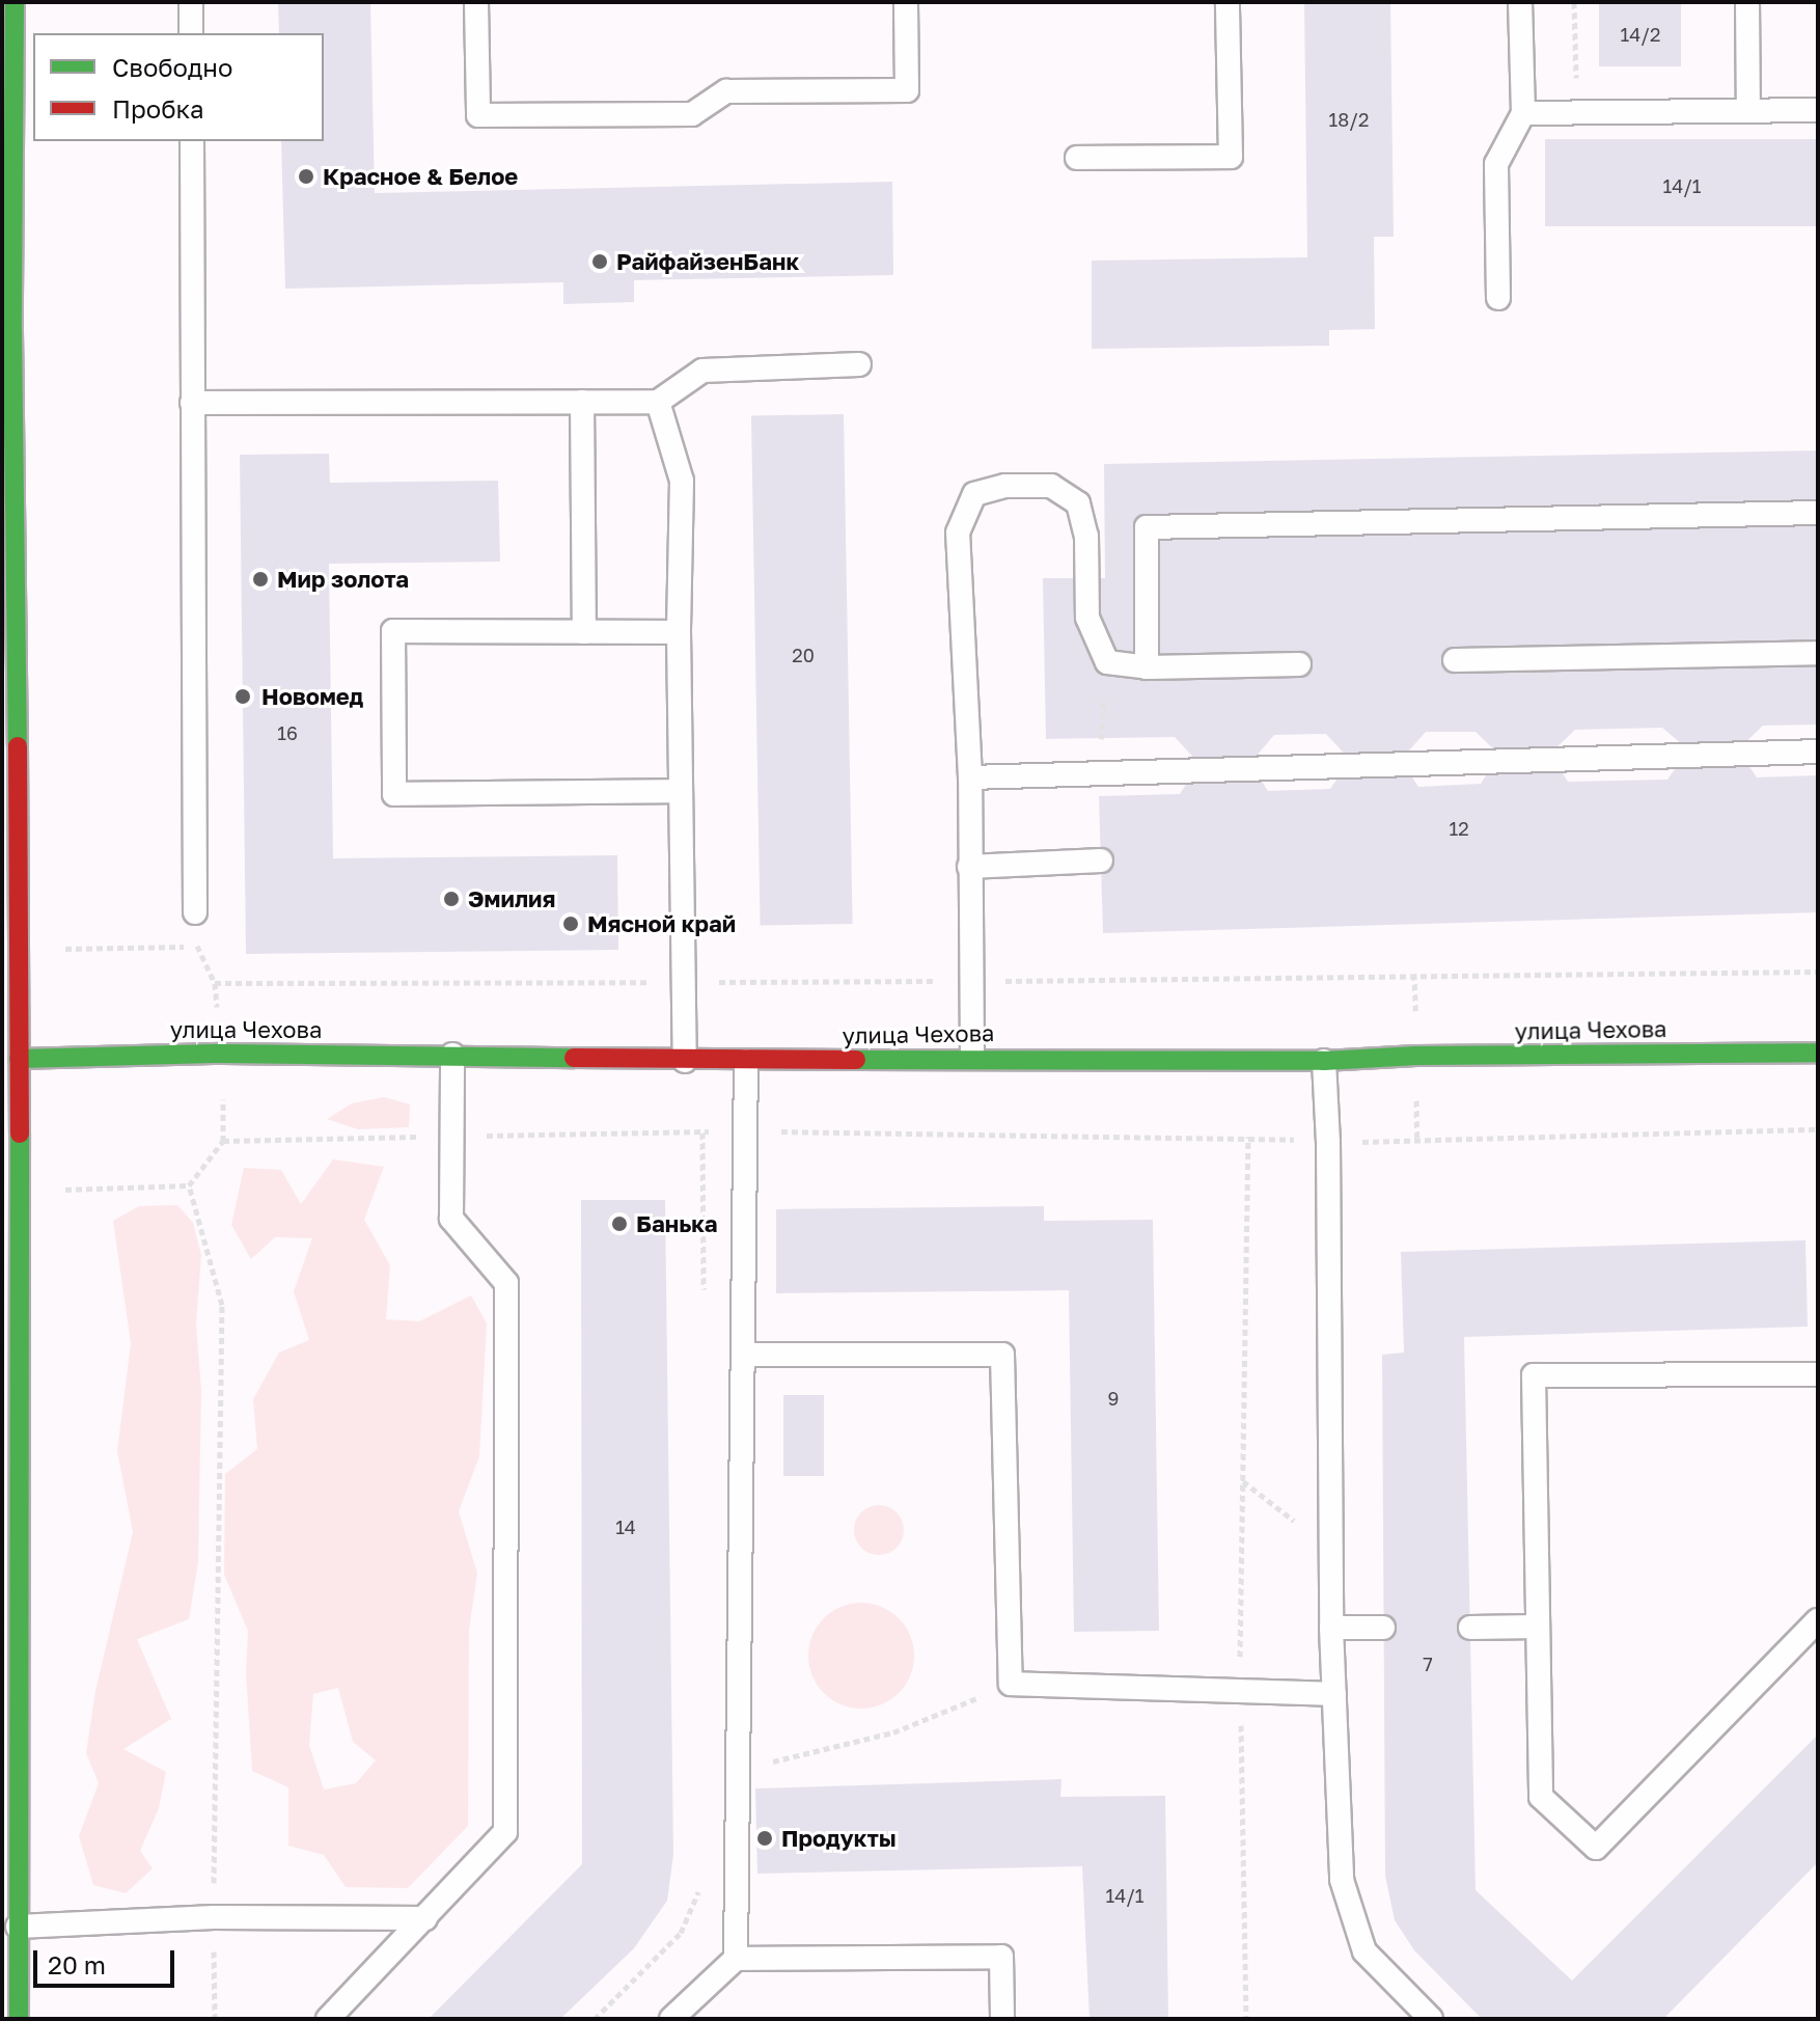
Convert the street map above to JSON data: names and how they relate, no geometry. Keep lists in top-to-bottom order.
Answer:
{
  "streets": {
    "main road": ["улица Чехова"]
  },
  "places": [
    "Красное & Белое",
    "РайфайзенБанк",
    "Мир золота",
    "Новомед",
    "Эмилия",
    "Мясной край",
    "Банька",
    "Продукты"
  ],
  "house_numbers": [
    "14/2",
    "18/2",
    "14/1",
    "20",
    "16",
    "12",
    "9",
    "14",
    "7",
    "14/1"
  ],
  "legend": ["Свободно", "Пробка"],
  "scale_bar": "20 m"
}
